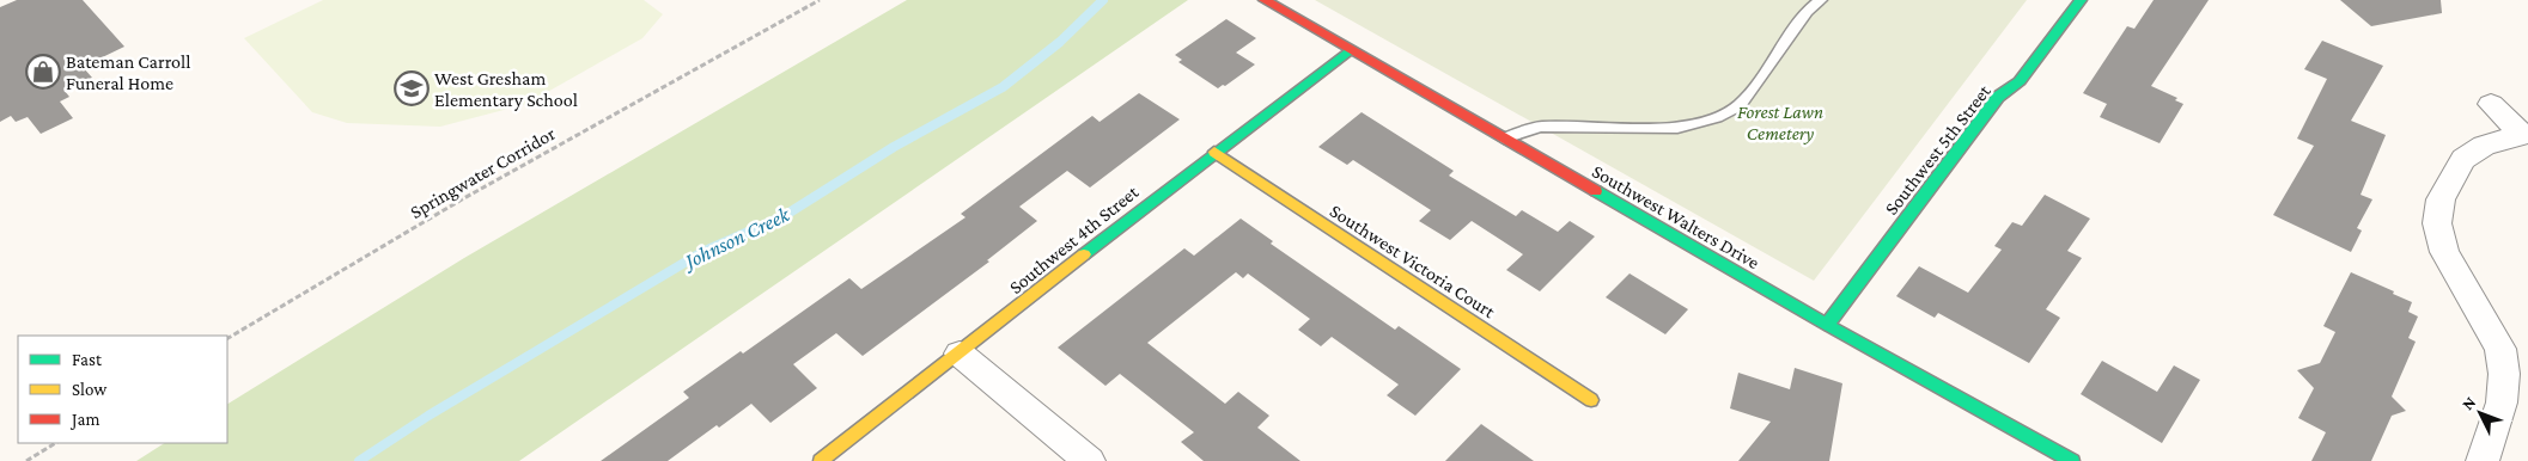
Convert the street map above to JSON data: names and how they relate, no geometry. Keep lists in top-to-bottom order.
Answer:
{
  "streets": {
    "street": [
      "Southwest 5th Street",
      "Southwest Walters Drive",
      "Southwest 4th Street",
      "Southwest Victoria Court"
    ],
    "path": ["Springwater Corridor"]
  },
  "crossings": [
    ["Southwest 5th Street", "Southwest Walters Drive"],
    ["Southwest Walters Drive", "Southwest 4th Street"],
    ["Southwest 4th Street", "Southwest Victoria Court"]
  ],
  "water": ["Johnson Creek"],
  "parks": ["Forest Lawn Cemetery"],
  "places": {
    "shop": ["Bateman Carroll Funeral Home"],
    "school or university": ["West Gresham Elementary School"]
  },
  "legend": ["Fast", "Slow", "Jam"],
  "north": "top left"
}
